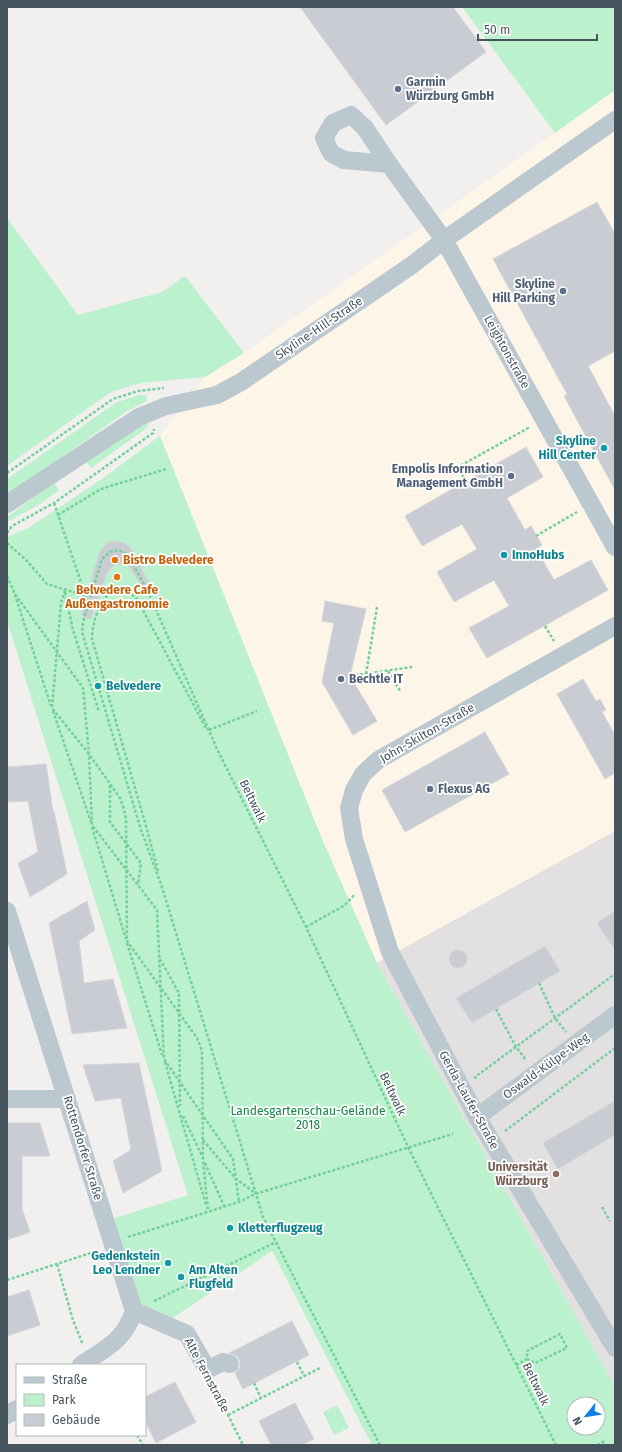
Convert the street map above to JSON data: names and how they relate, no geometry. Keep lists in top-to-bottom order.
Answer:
{
  "streets": {
    "street": [
      "Skyline-Hill-Straße",
      "Leightonstraße",
      "John-Skilton-Straße",
      "Oswald-Külpe-Weg",
      "Gerda-Laufer-Straße",
      "Rottendorfer Straße",
      "Alte Fernstraße"
    ],
    "path": ["Beltwalk"]
  },
  "crossings": [
    ["Skyline-Hill-Straße", "Leightonstraße"],
    ["John-Skilton-Straße", "Gerda-Laufer-Straße"],
    ["Oswald-Külpe-Weg", "Gerda-Laufer-Straße"],
    ["Rottendorfer Straße", "Alte Fernstraße"]
  ],
  "parks": ["Landesgartenschau-Gelände 2018"],
  "places": [
    "Garmin Würzburg GmbH",
    "Skyline Hill Parking",
    "Skyline Hill Center",
    "Empolis Information Management GmbH",
    "InnoHubs",
    "Bistro Belvedere",
    "Belvedere Cafe Außengastronomie",
    "Bechtle IT",
    "Belvedere",
    "Flexus AG",
    "Universität Würzburg",
    "Kletterflugzeug",
    "Gedenkstein Leo Lendner",
    "Am Alten Flugfeld"
  ],
  "legend": ["Straße", "Park", "Gebäude"],
  "scale_bar": "50 m",
  "north": "bottom left"
}
